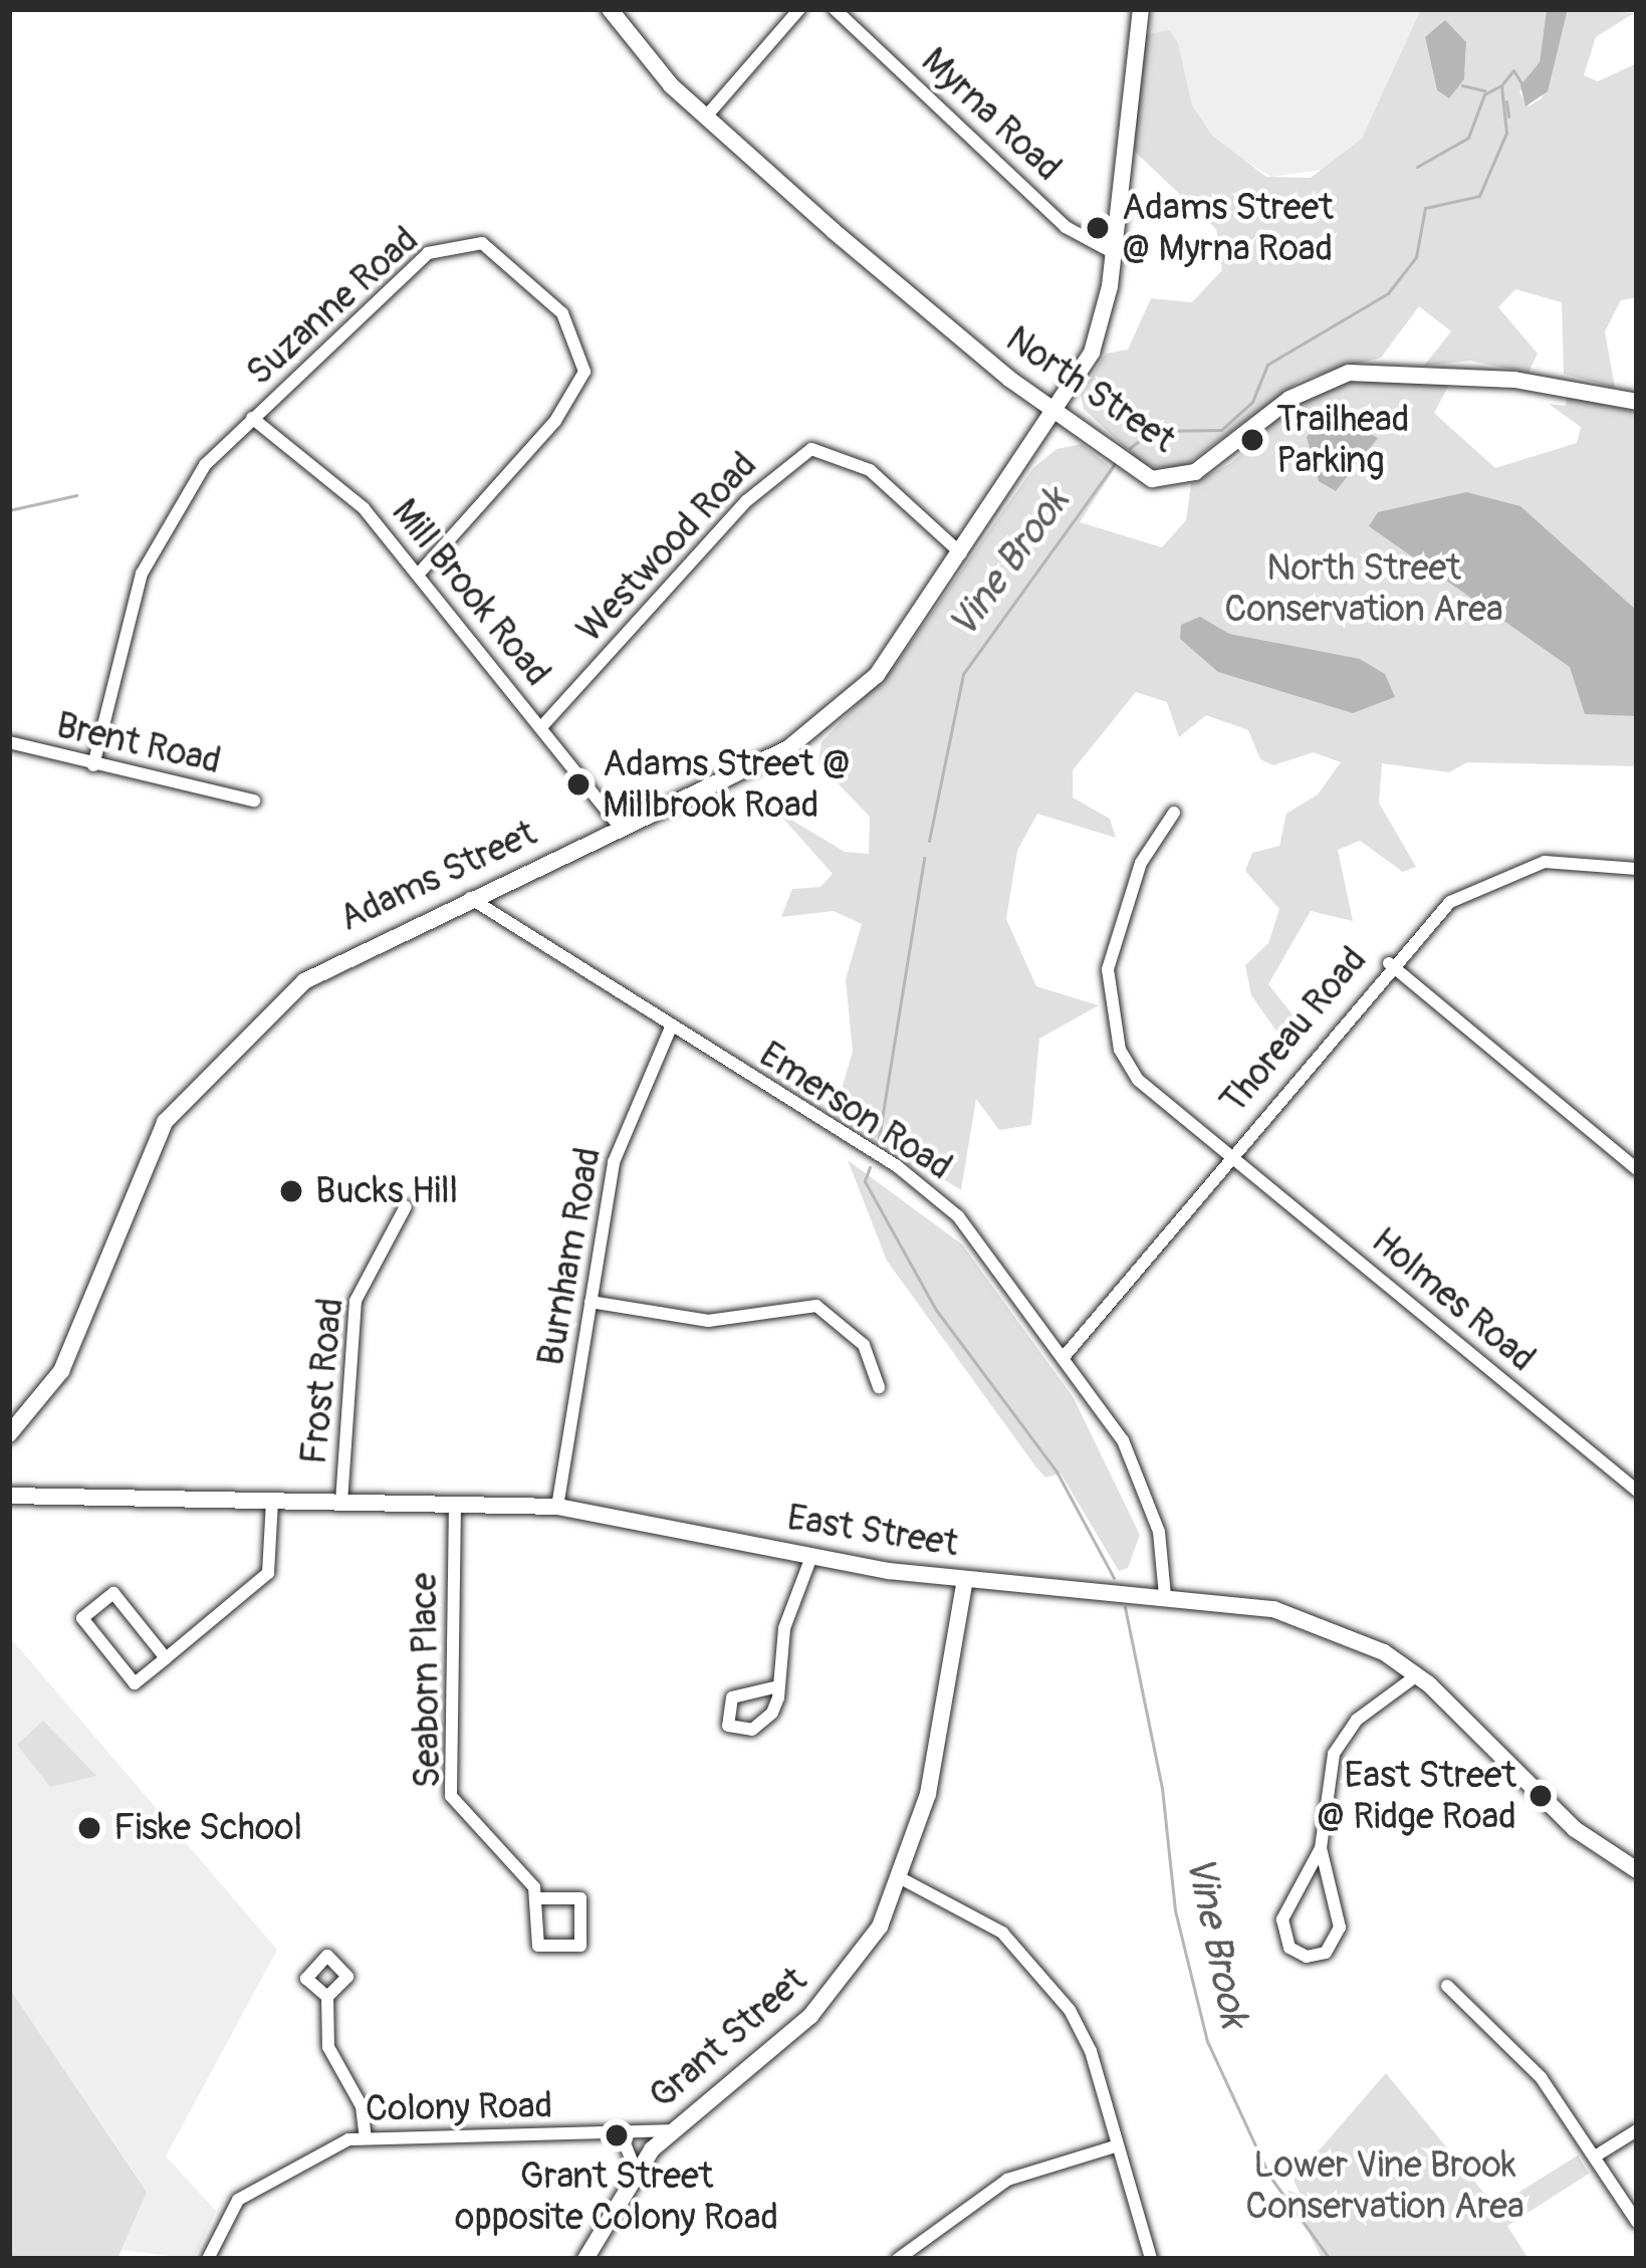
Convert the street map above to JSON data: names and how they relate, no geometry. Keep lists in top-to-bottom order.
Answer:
{
  "streets": {
    "street": [
      "Myrna Road",
      "Suzanne Road",
      "North Street",
      "Westwood Road",
      "Mill Brook Road",
      "Brent Road",
      "Adams Street",
      "Thoreau Road",
      "Emerson Road",
      "Burnham Road",
      "Holmes Road",
      "Frost Road",
      "East Street",
      "Seaborn Place",
      "Grant Street",
      "Colony Road"
    ]
  },
  "crossings": [
    ["Myrna Road", "Adams Street"],
    ["Suzanne Road", "Mill Brook Road"],
    ["Suzanne Road", "Brent Road"],
    ["North Street", "Adams Street"],
    ["Westwood Road", "Mill Brook Road"],
    ["Westwood Road", "Adams Street"],
    ["Mill Brook Road", "Adams Street"],
    ["Adams Street", "Emerson Road"],
    ["Thoreau Road", "Emerson Road"],
    ["Thoreau Road", "Holmes Road"],
    ["Emerson Road", "Burnham Road"],
    ["Emerson Road", "East Street"],
    ["Burnham Road", "East Street"],
    ["Frost Road", "East Street"],
    ["East Street", "Seaborn Place"],
    ["East Street", "Grant Street"],
    ["Grant Street", "Colony Road"]
  ],
  "water": ["Vine Brook"],
  "parks": ["North Street Conservation Area", "Lower Vine Brook Conservation Area"],
  "places": [
    "Adams Street @ Myrna Road",
    "Trailhead Parking",
    "Adams Street @ Millbrook Road",
    "Bucks Hill",
    "East Street @ Ridge Road",
    "Fiske School",
    "Grant Street opposite Colony Road"
  ]
}
